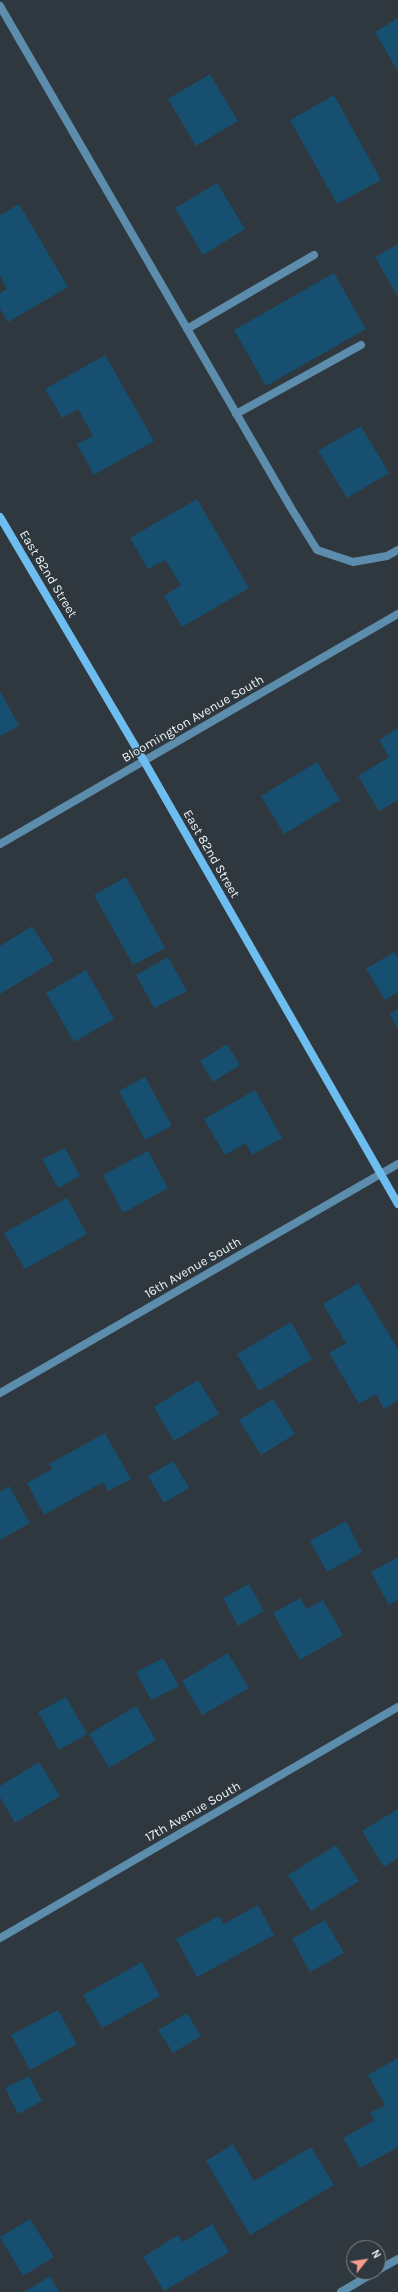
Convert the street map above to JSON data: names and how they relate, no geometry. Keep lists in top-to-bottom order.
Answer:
{
  "streets": {
    "street": [
      "East 82nd Street",
      "Bloomington Avenue South",
      "16th Avenue South",
      "17th Avenue South"
    ]
  },
  "crossings": [
    ["East 82nd Street", "Bloomington Avenue South"],
    ["East 82nd Street", "16th Avenue South"]
  ],
  "north": "top right"
}
